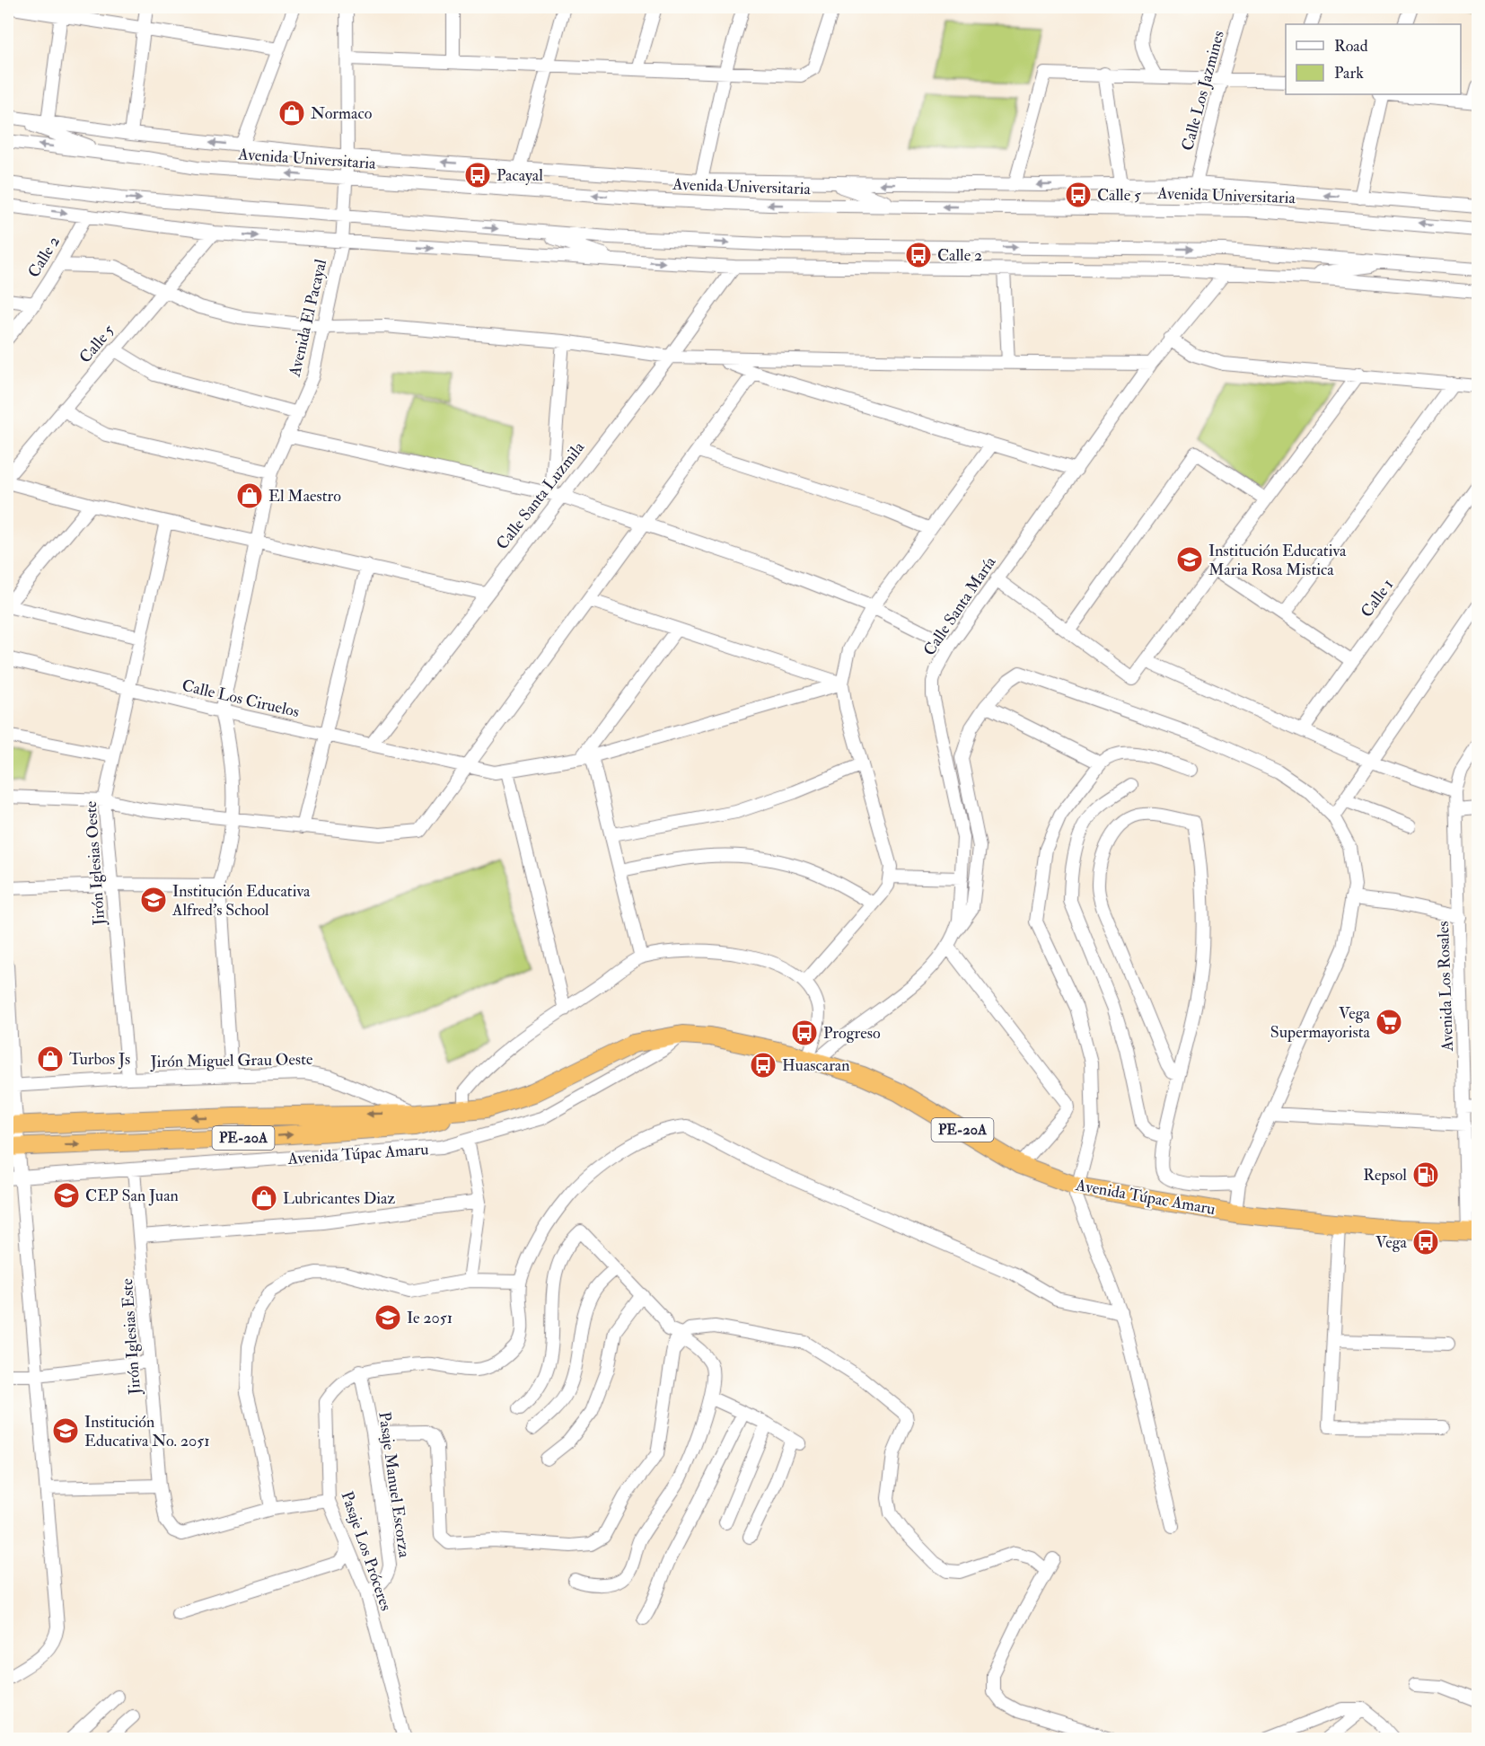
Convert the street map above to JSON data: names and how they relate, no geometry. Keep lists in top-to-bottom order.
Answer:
{
  "streets": {
    "highway": ["PE-20A", "Avenida Túpac Amaru"],
    "street": [
      "Calle Los Jazmines",
      "Avenida Universitaria",
      "Calle 2",
      "Avenida El Pacayal",
      "Calle 5",
      "Calle Santa Luzmila",
      "Calle 1",
      "Calle Santa María",
      "Calle Los Ciruelos",
      "Jirón Iglesias Oeste",
      "Avenida Los Rosales",
      "Jirón Miguel Grau Oeste",
      "Jirón Iglesias Este",
      "Pasaje Manuel Escorza",
      "Pasaje Los Próceres"
    ]
  },
  "crossings": [
    ["Avenida Universitaria", "Avenida El Pacayal"],
    ["Avenida El Pacayal", "Calle Los Ciruelos"],
    ["Calle Santa Luzmila", "Calle Los Ciruelos"],
    ["Calle Santa María", "Avenida Túpac Amaru"],
    ["Calle Los Ciruelos", "Jirón Iglesias Oeste"],
    ["Jirón Iglesias Oeste", "Jirón Miguel Grau Oeste"],
    ["Avenida Los Rosales", "Avenida Túpac Amaru"],
    ["Jirón Miguel Grau Oeste", "Avenida Túpac Amaru"],
    ["Avenida Túpac Amaru", "Jirón Iglesias Este"],
    ["Pasaje Manuel Escorza", "Pasaje Los Próceres"]
  ],
  "places": {
    "shop": [
      "Normaco",
      "El Maestro",
      "Turbos Js",
      "Lubricantes Diaz"
    ],
    "bus stop": [
      "Pacayal",
      "Calle 5",
      "Calle 2",
      "Progreso",
      "Huascaran",
      "Vega"
    ],
    "school or university": [
      "Institución Educativa Maria Rosa Mistica",
      "Institución Educativa Alfred's School",
      "CEP San Juan",
      "Ie 2051",
      "Institución Educativa No. 2051"
    ],
    "supermarket": ["Vega Supermayorista"],
    "fuel station": ["Repsol"]
  },
  "legend": ["Road", "Park"]
}
